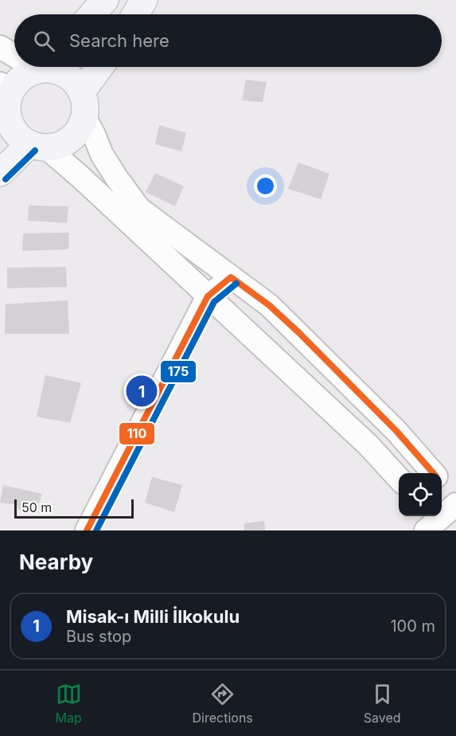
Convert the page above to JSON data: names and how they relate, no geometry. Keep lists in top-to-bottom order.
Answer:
{
  "lines": ["transit line 175", "transit line 110"],
  "scale_bar": "50 m",
  "page": {
    "search": "Search here",
    "pins": "1",
    "scale": "50 m",
    "heading": "Nearby",
    "list": [
      {
        "mark": "1",
        "name": "Misak-ı Milli İlkokulu",
        "note": "Bus stop",
        "value": "100 m"
      }
    ],
    "nav": ["Map", "Directions", "Saved"]
  }
}
